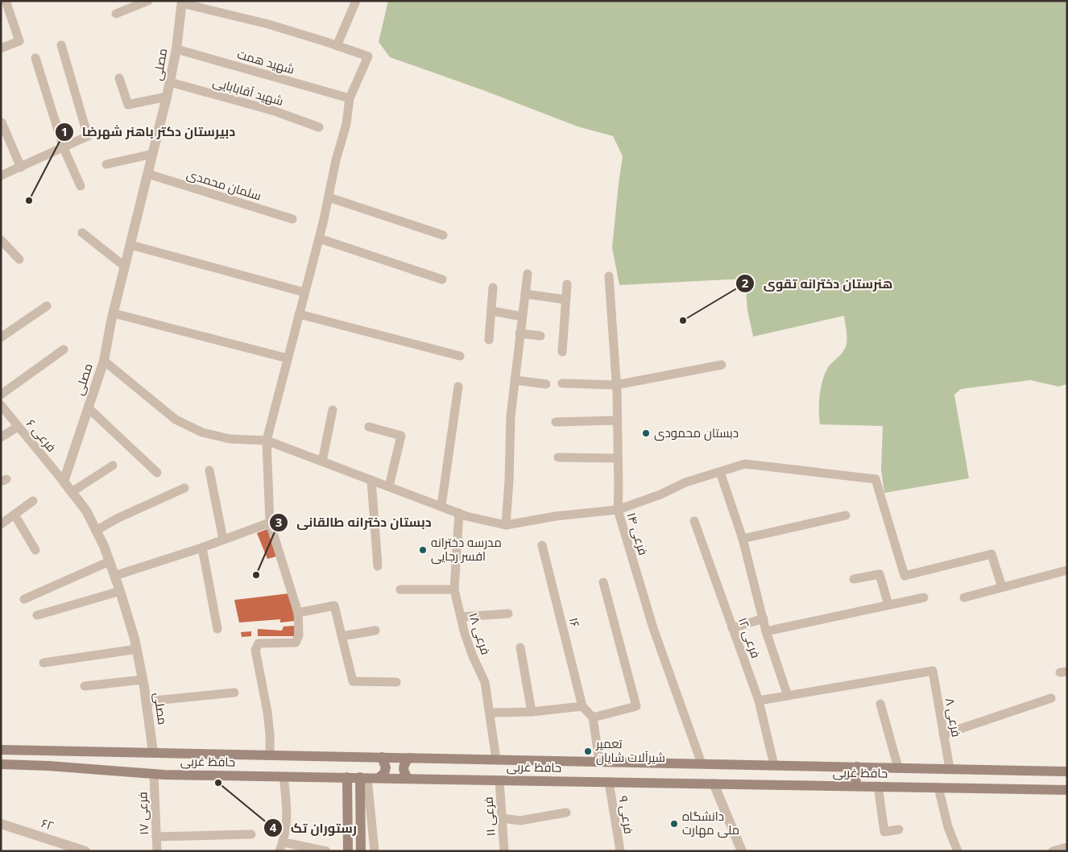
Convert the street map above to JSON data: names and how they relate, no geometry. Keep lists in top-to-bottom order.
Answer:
{
  "streets": {
    "main road": ["حافظ غربی"],
    "street": [
      "شهید همت",
      "مصلی",
      "شهید آقابابایی",
      "سلمان محمدی",
      "فرعی ۶",
      "فرعی ۱۴",
      "۱۶",
      "فرعی ۱۸",
      "فرعی ۱۲",
      "فرعی ۸",
      "فرعی ۱۷",
      "فرعی ۹",
      "فرعی ۱۱",
      "۶۲"
    ]
  },
  "crossings": [
    ["شهید همت", "مصلی"],
    ["مصلی", "شهید آقابابایی"],
    ["مصلی", "سلمان محمدی"],
    ["مصلی", "فرعی ۶"],
    ["مصلی", "حافظ غربی"],
    ["فرعی ۱۴", "حافظ غربی"],
    ["۱۶", "حافظ غربی"],
    ["فرعی ۱۸", "حافظ غربی"],
    ["فرعی ۱۲", "حافظ غربی"],
    ["فرعی ۸", "حافظ غربی"],
    ["حافظ غربی", "فرعی ۱۷"],
    ["حافظ غربی", "فرعی ۹"],
    ["حافظ غربی", "فرعی ۱۱"]
  ],
  "places": [
    "دبیرستان دکتر باهنر شهرضا",
    "هنرستان دخترانه تقوی",
    "دبستان محمودی",
    "مدرسه دخترانه افسر رجایی",
    "دبستان دخترانه طالقانی",
    "تعمیر شیرآلات شایان",
    "رستوران تک",
    "دانشگاه ملی مهارت"
  ]
}
